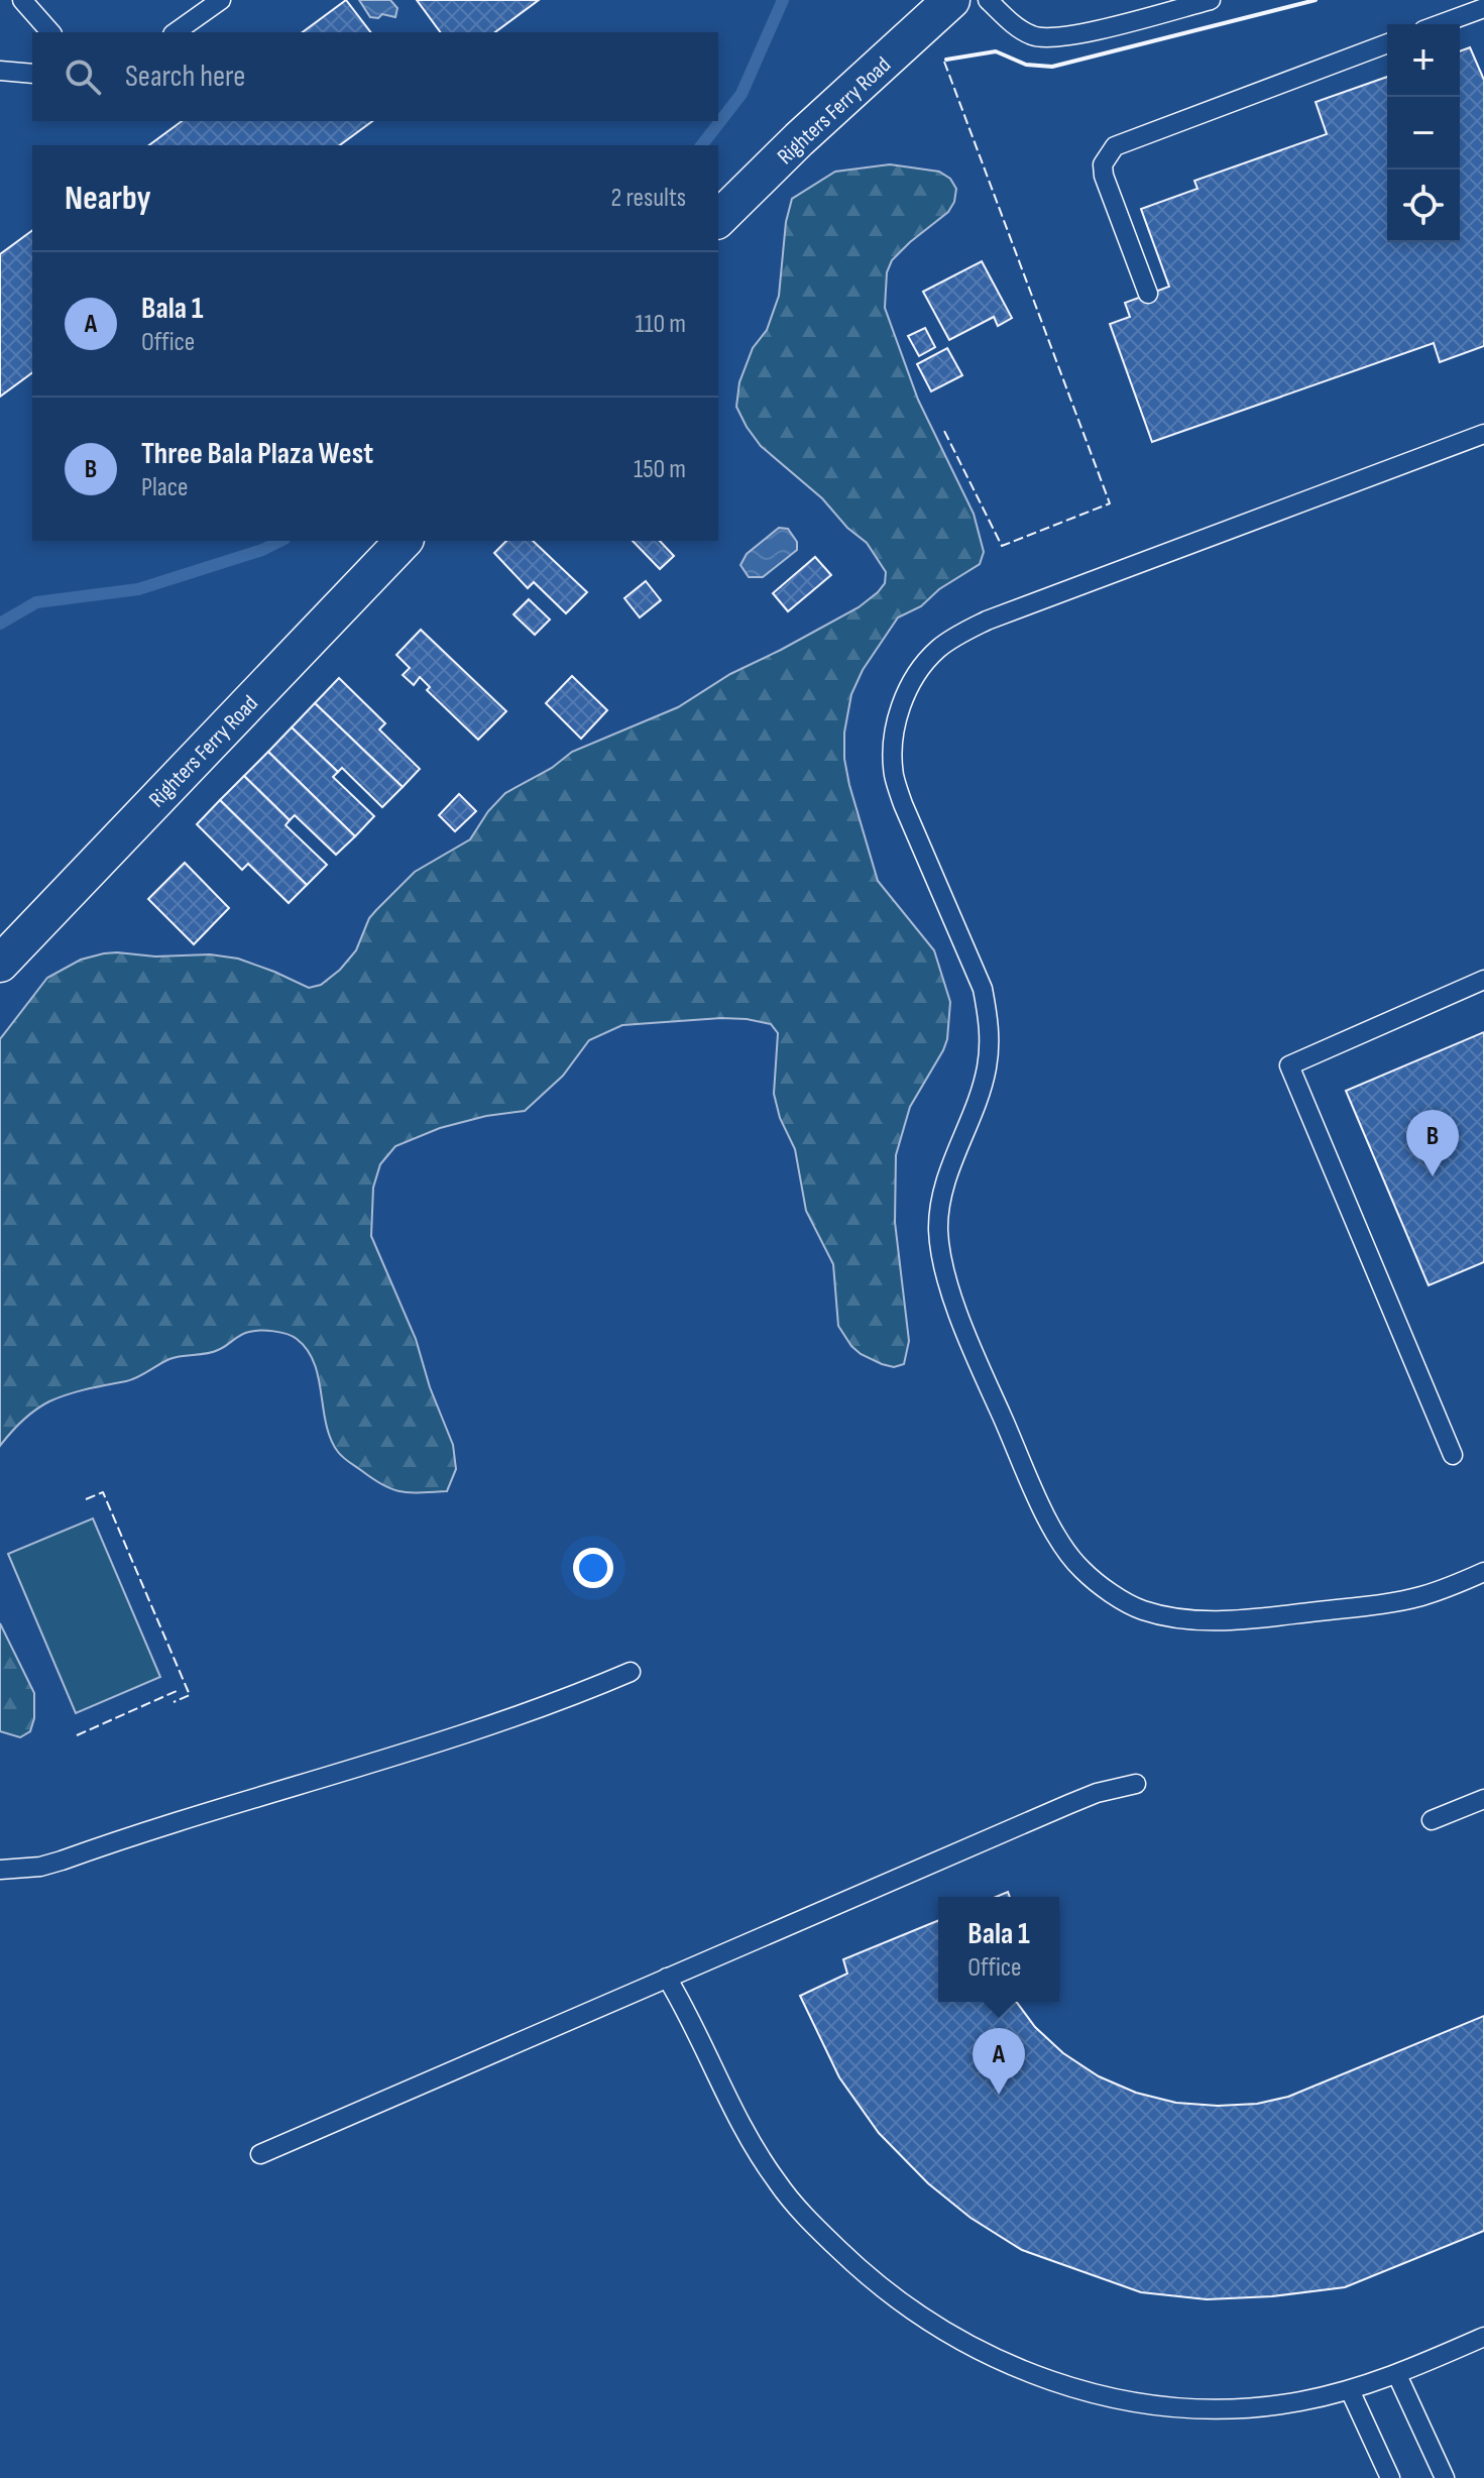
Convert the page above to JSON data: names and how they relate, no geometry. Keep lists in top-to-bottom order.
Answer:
{
  "streets": {
    "street": ["Righters Ferry Road"]
  },
  "page": {
    "map_buttons": ["+", "−"],
    "search": "Search here",
    "heading": ["Nearby", "2 results"],
    "list": [
      {
        "mark": "A",
        "name": "Bala 1",
        "note": "Office",
        "value": "110 m"
      },
      {
        "mark": "B",
        "name": "Three Bala Plaza West",
        "note": "Place",
        "value": "150 m"
      }
    ],
    "pins": ["B", "A"],
    "popup": ["Bala 1", "Office"]
  }
}
